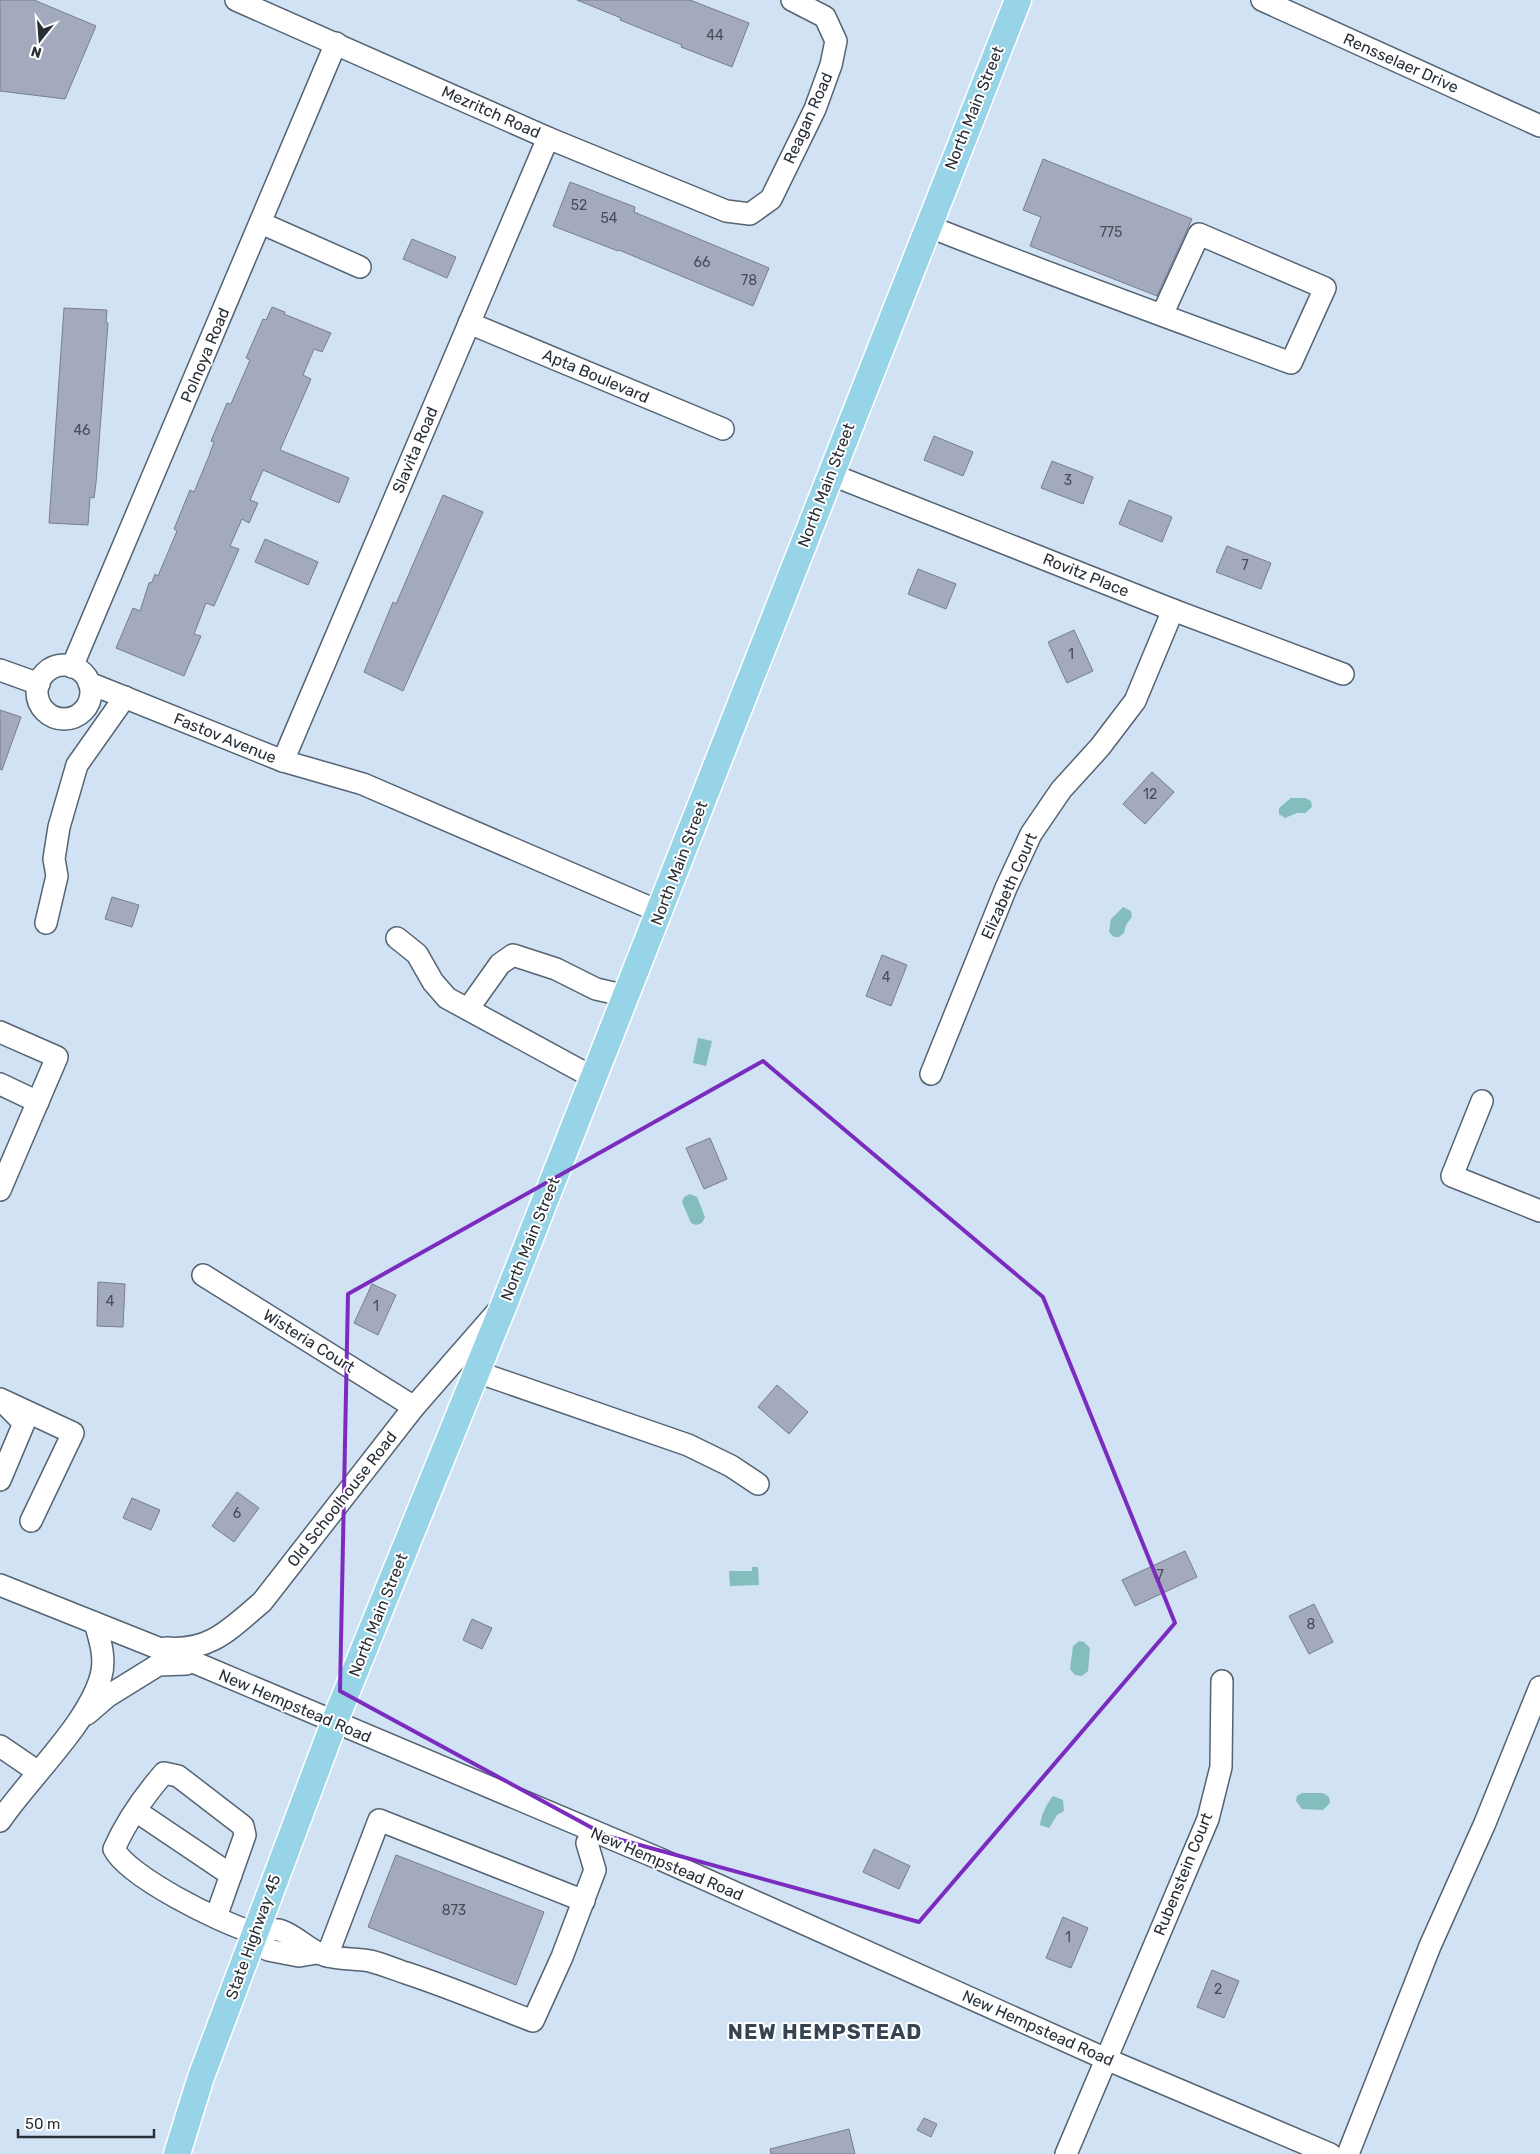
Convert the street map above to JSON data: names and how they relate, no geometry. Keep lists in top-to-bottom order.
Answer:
{
  "streets": {
    "main road": ["North Main Street", "State Highway 45"],
    "street": [
      "Rensselaer Drive",
      "Mezritch Road",
      "Reagan Road",
      "Polnoya Road",
      "Apta Boulevard",
      "Slavita Road",
      "Rovitz Place",
      "Fastov Avenue",
      "Elizabeth Court",
      "Wisteria Court",
      "Old Schoolhouse Road",
      "New Hempstead Road",
      "Rubenstein Court"
    ]
  },
  "crossings": [
    ["North Main Street", "Rovitz Place"],
    ["North Main Street", "Fastov Avenue"],
    ["North Main Street", "Old Schoolhouse Road"],
    ["North Main Street", "New Hempstead Road"],
    ["North Main Street", "State Highway 45"],
    ["Mezritch Road", "Reagan Road"],
    ["Mezritch Road", "Polnoya Road"],
    ["Mezritch Road", "Slavita Road"],
    ["Polnoya Road", "Fastov Avenue"],
    ["Apta Boulevard", "Slavita Road"],
    ["Slavita Road", "Fastov Avenue"],
    ["Rovitz Place", "Elizabeth Court"],
    ["Wisteria Court", "Old Schoolhouse Road"],
    ["Old Schoolhouse Road", "New Hempstead Road"],
    ["New Hempstead Road", "Rubenstein Court"],
    ["New Hempstead Road", "State Highway 45"]
  ],
  "districts": ["NEW HEMPSTEAD"],
  "house_numbers": [
    "44",
    "52",
    "54",
    "775",
    "66",
    "78",
    "46",
    "3",
    "7",
    "1",
    "12",
    "4",
    "4",
    "1",
    "6",
    "7",
    "8",
    "873",
    "1",
    "2"
  ],
  "scale_bar": "50 m",
  "north": "bottom"
}
